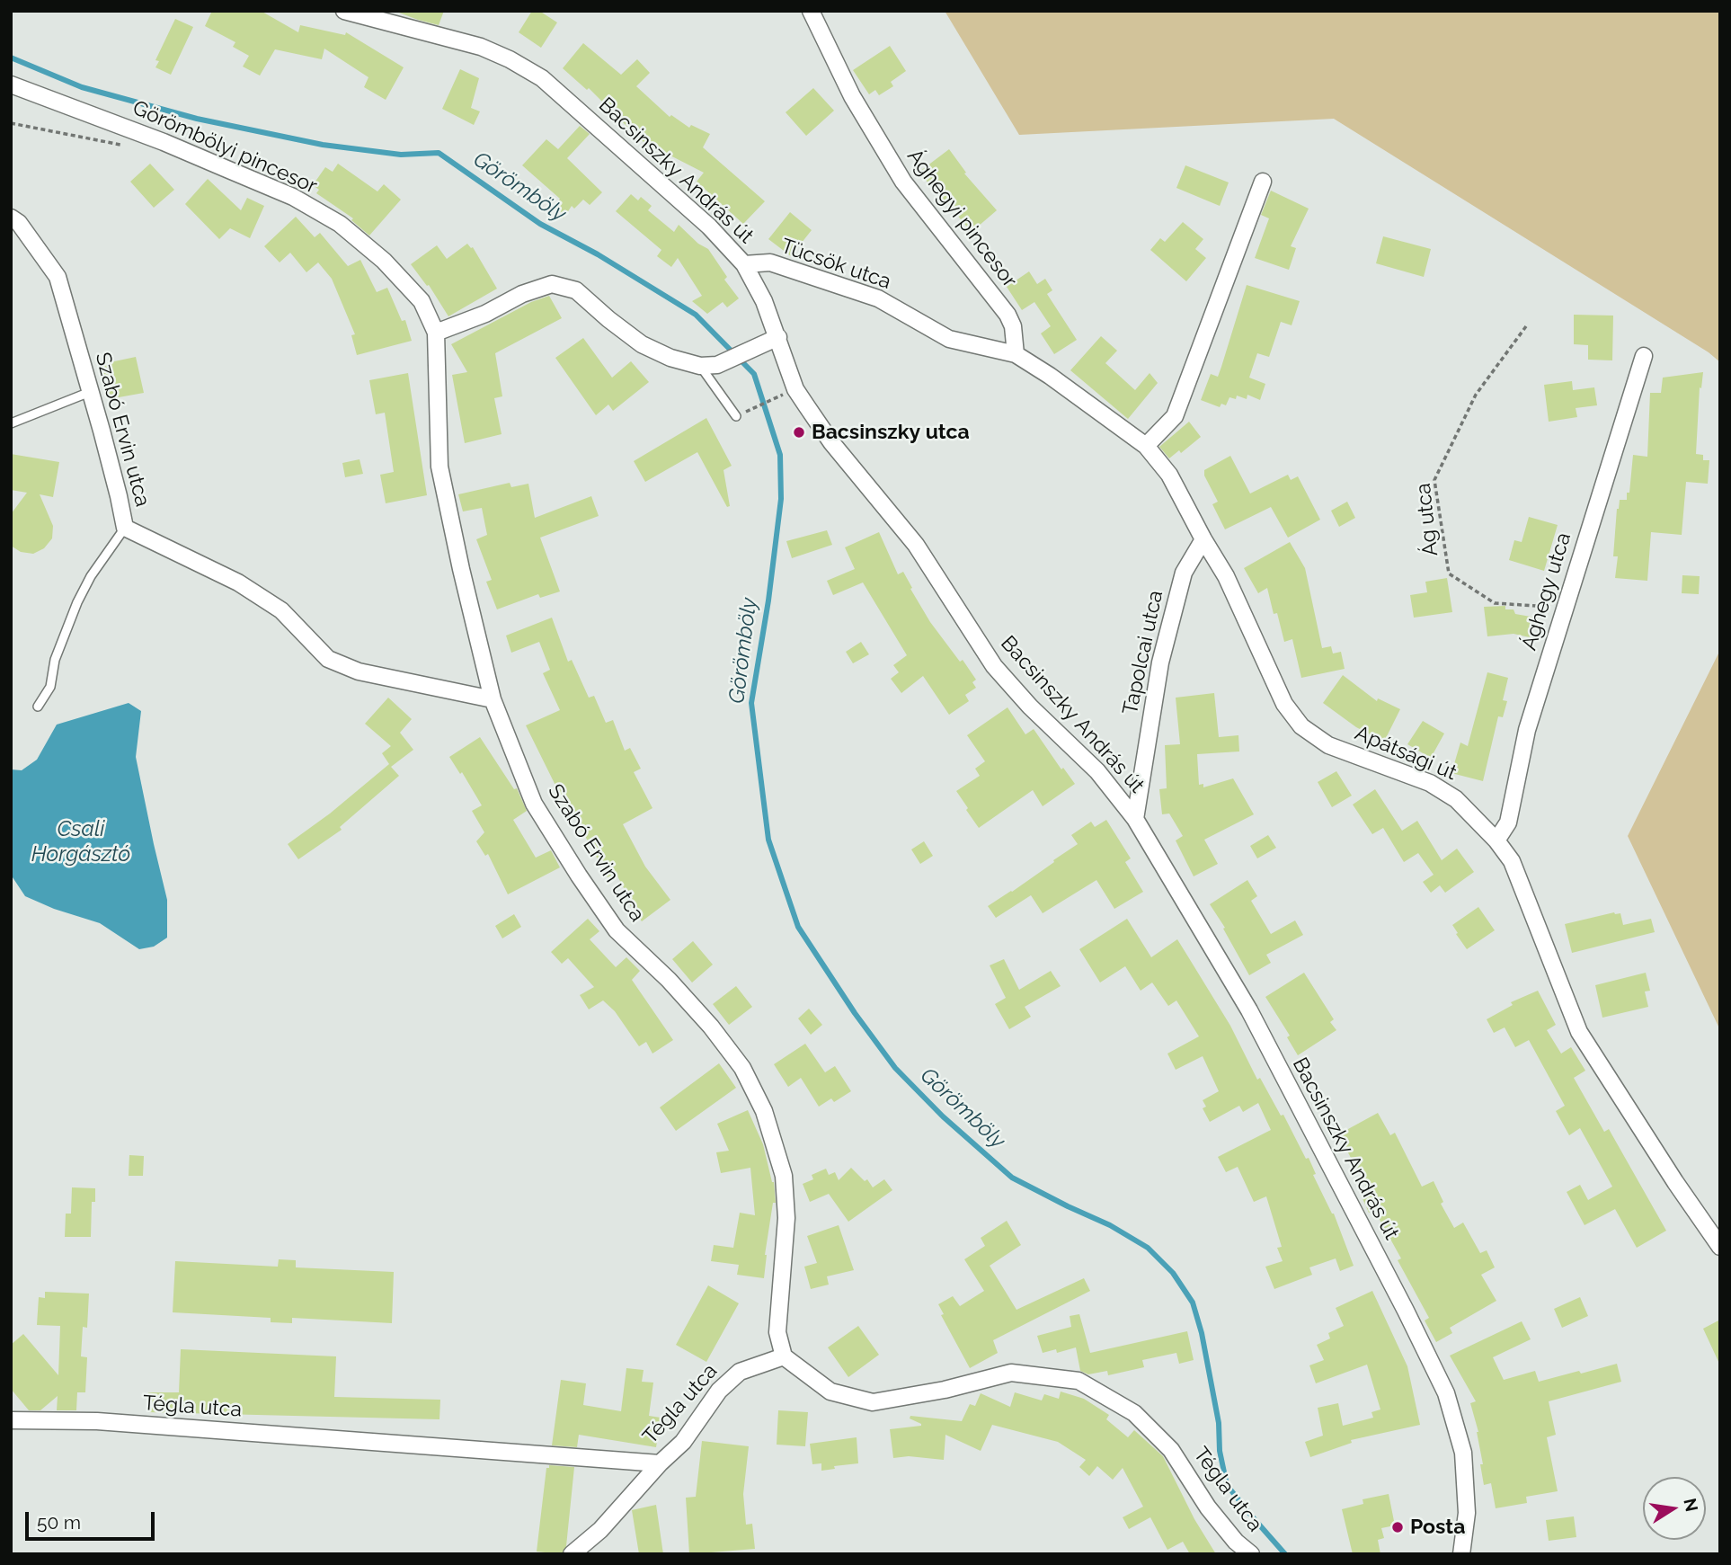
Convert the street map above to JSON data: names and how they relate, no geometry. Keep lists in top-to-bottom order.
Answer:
{
  "streets": {
    "street": [
      "Görömbölyi pincesor",
      "Bacsinszky András út",
      "Ághegyi pincesor",
      "Tücsök utca",
      "Szabó Ervin utca",
      "Ághegy utca",
      "Tapolcai utca",
      "Apátsági út",
      "Tégla utca"
    ],
    "path": ["Ág utca"]
  },
  "crossings": [
    ["Bacsinszky András út", "Tücsök utca"],
    ["Bacsinszky András út", "Tapolcai utca"],
    ["Ághegyi pincesor", "Tücsök utca"],
    ["Ághegyi pincesor", "Apátsági út"],
    ["Tücsök utca", "Apátsági út"],
    ["Szabó Ervin utca", "Tégla utca"],
    ["Ág utca", "Ághegy utca"],
    ["Ághegy utca", "Apátsági út"],
    ["Tapolcai utca", "Apátsági út"]
  ],
  "water": ["Görömböly", "Csali Horgásztó"],
  "places": ["Bacsinszky utca", "Posta"],
  "scale_bar": "50 m",
  "north": "right"
}
